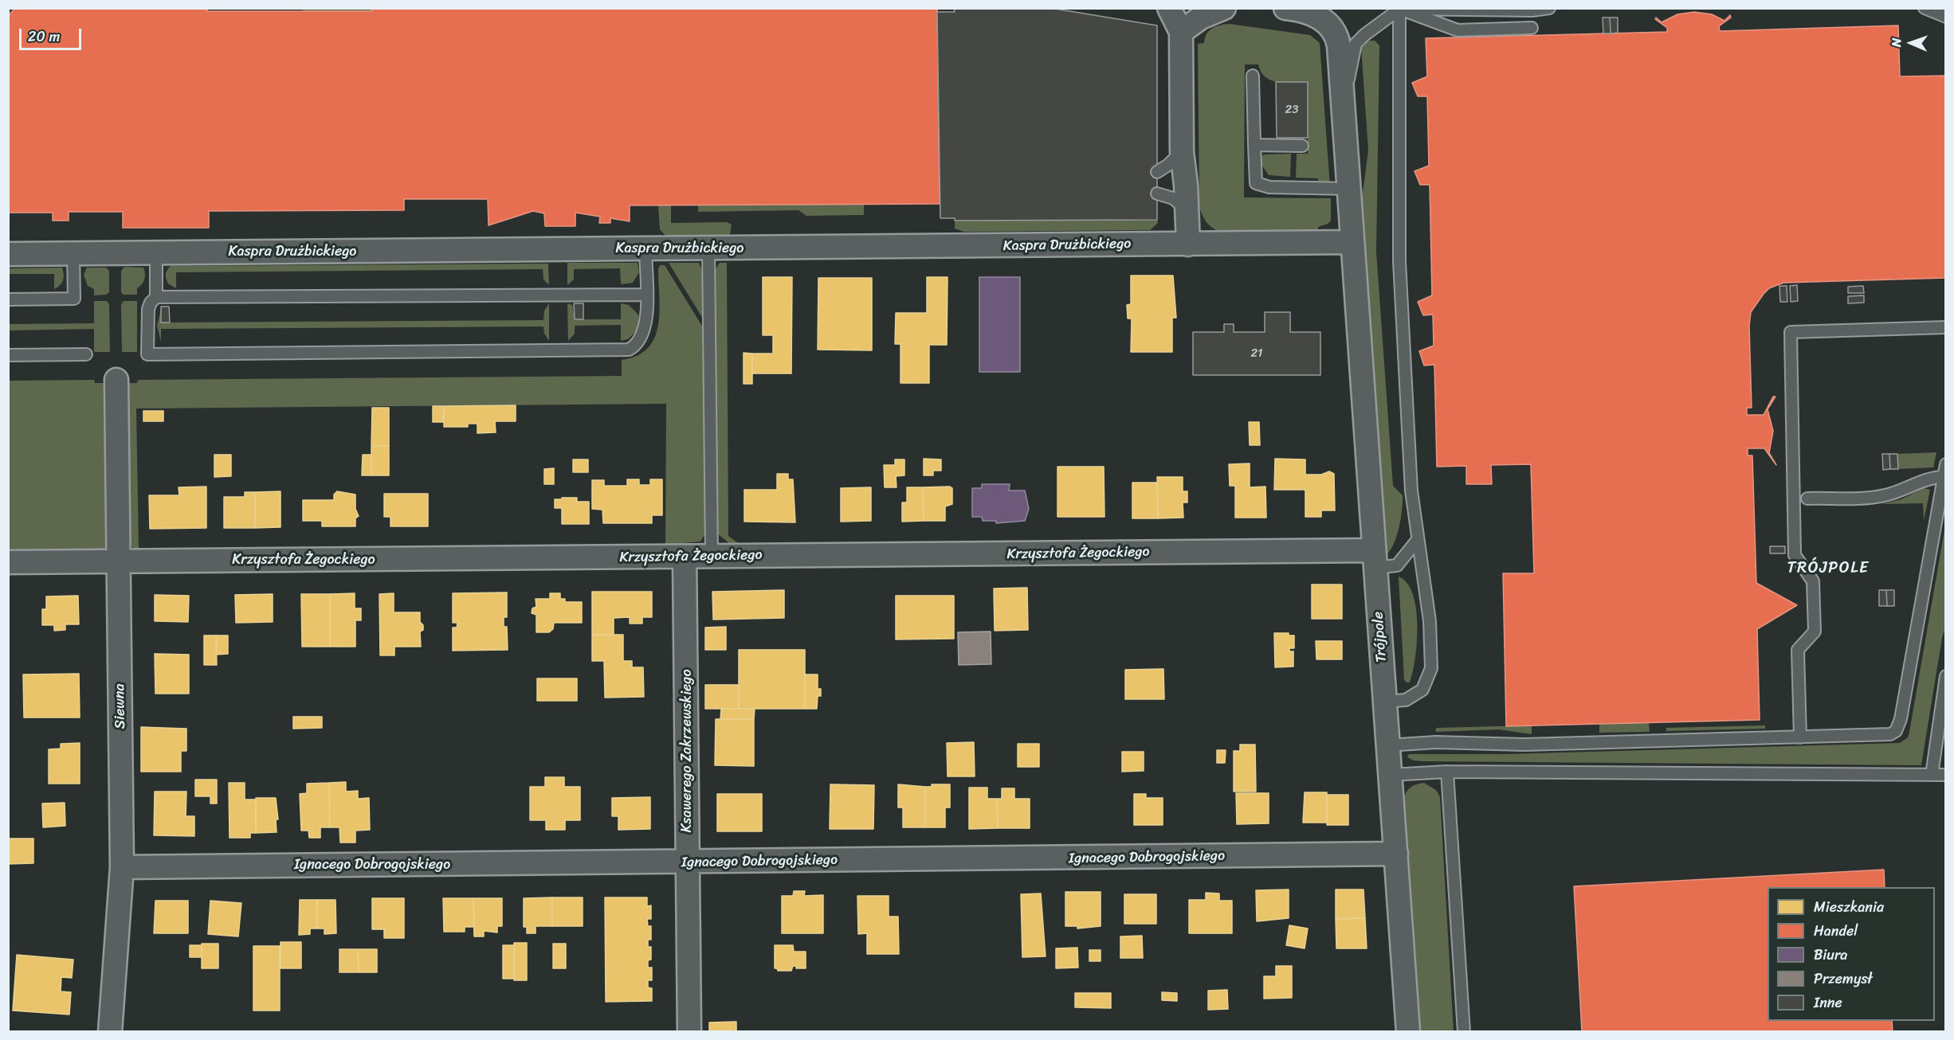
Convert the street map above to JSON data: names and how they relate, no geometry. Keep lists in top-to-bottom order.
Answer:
{
  "streets": {
    "street": [
      "Kaspra Drużbickiego",
      "Krzysztofa Żegockiego",
      "Trójpole",
      "Siewna",
      "Ksawerego Zakrzewskiego",
      "Ignacego Dobrogojskiego"
    ]
  },
  "crossings": [
    ["Kaspra Drużbickiego", "Trójpole"],
    ["Krzysztofa Żegockiego", "Trójpole"],
    ["Krzysztofa Żegockiego", "Siewna"],
    ["Krzysztofa Żegockiego", "Ksawerego Zakrzewskiego"],
    ["Trójpole", "Ignacego Dobrogojskiego"],
    ["Siewna", "Ignacego Dobrogojskiego"],
    ["Ksawerego Zakrzewskiego", "Ignacego Dobrogojskiego"]
  ],
  "districts": ["TRÓJPOLE"],
  "house_numbers": ["23", "21"],
  "legend": [
    "Mieszkania",
    "Handel",
    "Biura",
    "Przemysł",
    "Inne"
  ],
  "scale_bar": "20 m",
  "north": "left"
}
